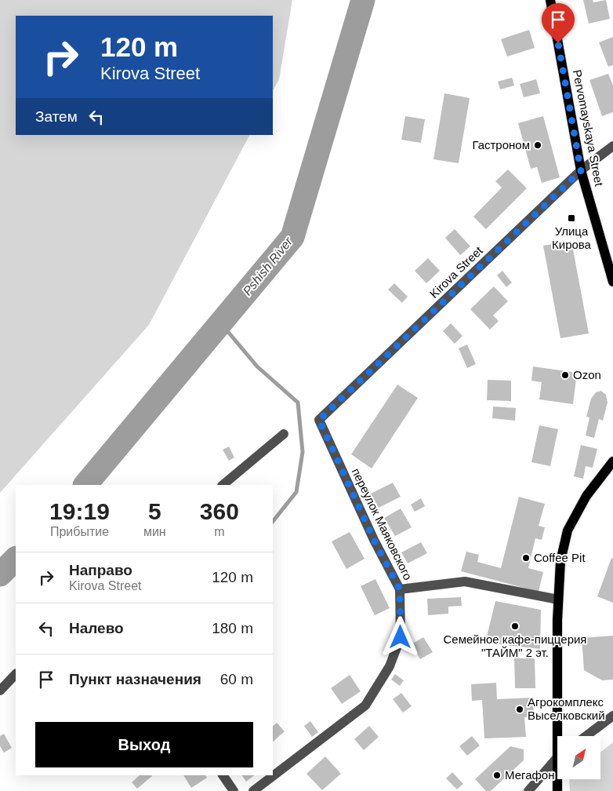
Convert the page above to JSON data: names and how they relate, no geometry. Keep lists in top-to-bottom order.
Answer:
{
  "streets": {
    "main road": ["Pervomayskaya Street"],
    "street": ["Kirova Street", "переулок Маяковского"]
  },
  "crossings": [
    ["Pervomayskaya Street", "Kirova Street"],
    ["Kirova Street", "переулок Маяковского"]
  ],
  "water": ["Pshish River"],
  "places": {
    "other": [
      "Гастроном",
      "Ozon",
      "Coffee Pit",
      "Семейное кафе-пиццерия \"ТАЙМ\" 2 эт.",
      "Агрокомплекс Выселковский",
      "Мегафон"
    ],
    "transit": ["Улица Кирова"]
  },
  "north": "top right",
  "page": {
    "turn": ["120 m", "Kirova Street"],
    "then": "Затем",
    "eta": [
      "19:19",
      "Прибытие",
      "5",
      "мин",
      "360",
      "m"
    ],
    "list": [
      {
        "name": "Направо",
        "note": "Kirova Street",
        "value": "120 m"
      },
      {
        "name": "Налево",
        "value": "180 m"
      },
      {
        "name": "Пункт назначения",
        "value": "60 m"
      }
    ],
    "buttons": "Выход"
  }
}
